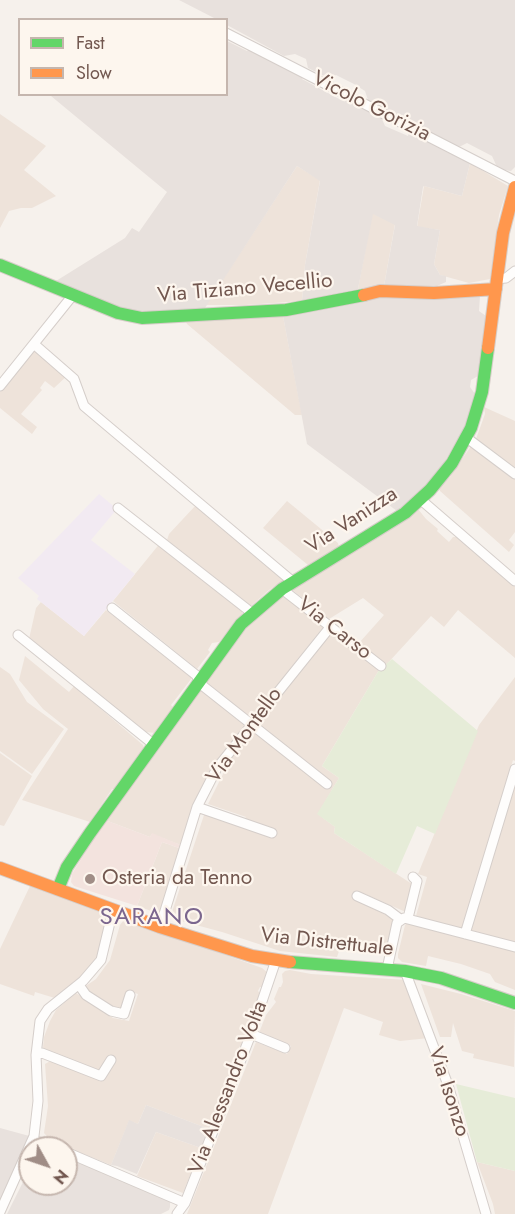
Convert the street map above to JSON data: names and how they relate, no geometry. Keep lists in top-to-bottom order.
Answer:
{
  "streets": {
    "street": [
      "Vicolo Gorizia",
      "Via Tiziano Vecellio",
      "Via Vanizza",
      "Via Carso",
      "Via Montello",
      "Via Distrettuale",
      "Via Alessandro Volta",
      "Via Isonzo"
    ]
  },
  "crossings": [
    ["Via Tiziano Vecellio", "Via Vanizza"],
    ["Via Vanizza", "Via Carso"],
    ["Via Vanizza", "Via Distrettuale"],
    ["Via Carso", "Via Montello"],
    ["Via Montello", "Via Distrettuale"],
    ["Via Distrettuale", "Via Alessandro Volta"],
    ["Via Distrettuale", "Via Isonzo"]
  ],
  "districts": ["SARANO"],
  "places": ["Osteria da Tenno"],
  "legend": ["Fast", "Slow"],
  "north": "bottom right"
}
